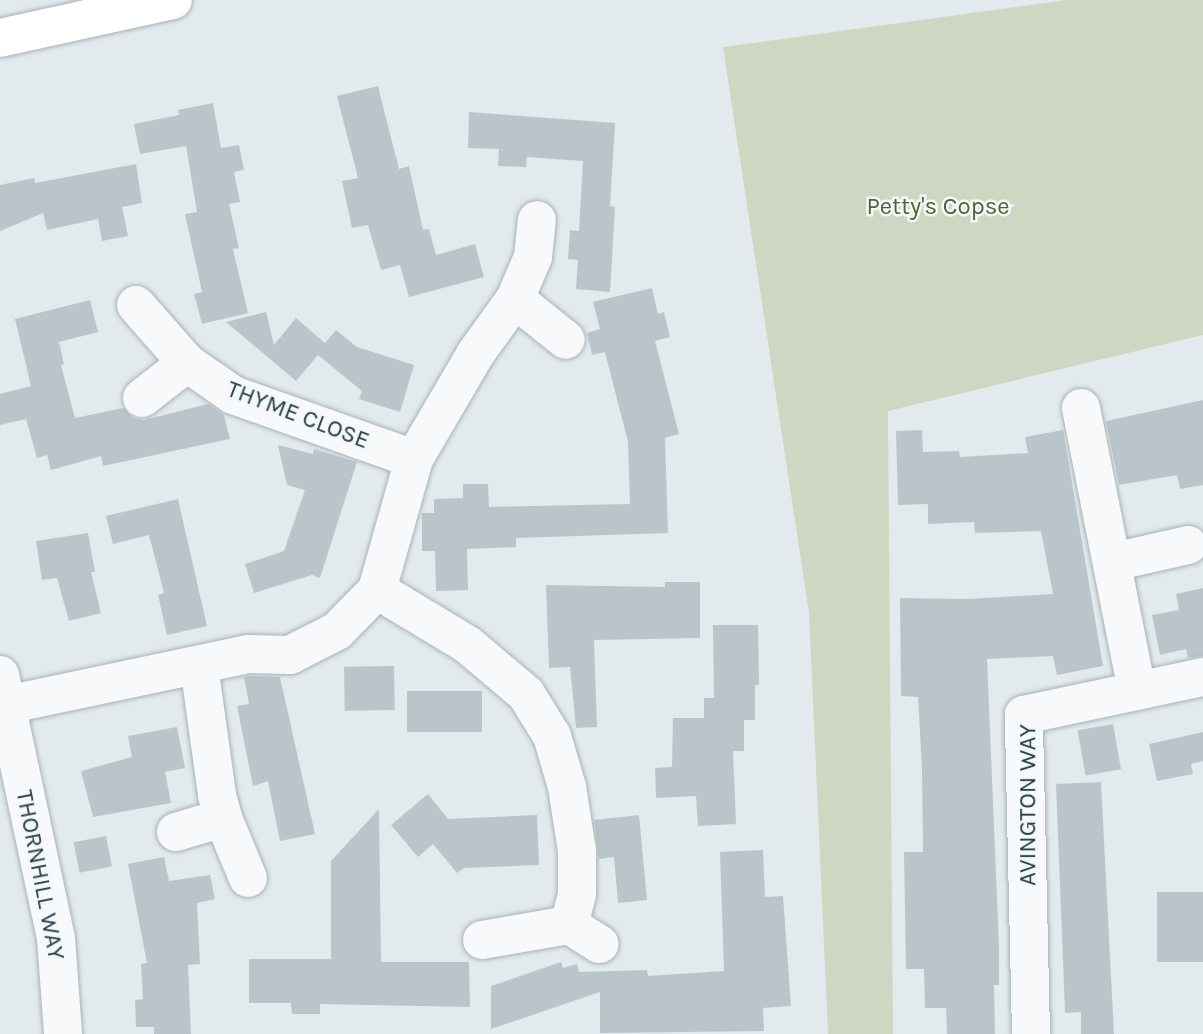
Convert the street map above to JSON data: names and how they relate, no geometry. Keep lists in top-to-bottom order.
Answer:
{
  "streets": {
    "street": ["THYME CLOSE", "AVINGTON WAY", "THORNHILL WAY"]
  },
  "parks": ["Petty's Copse"]
}
